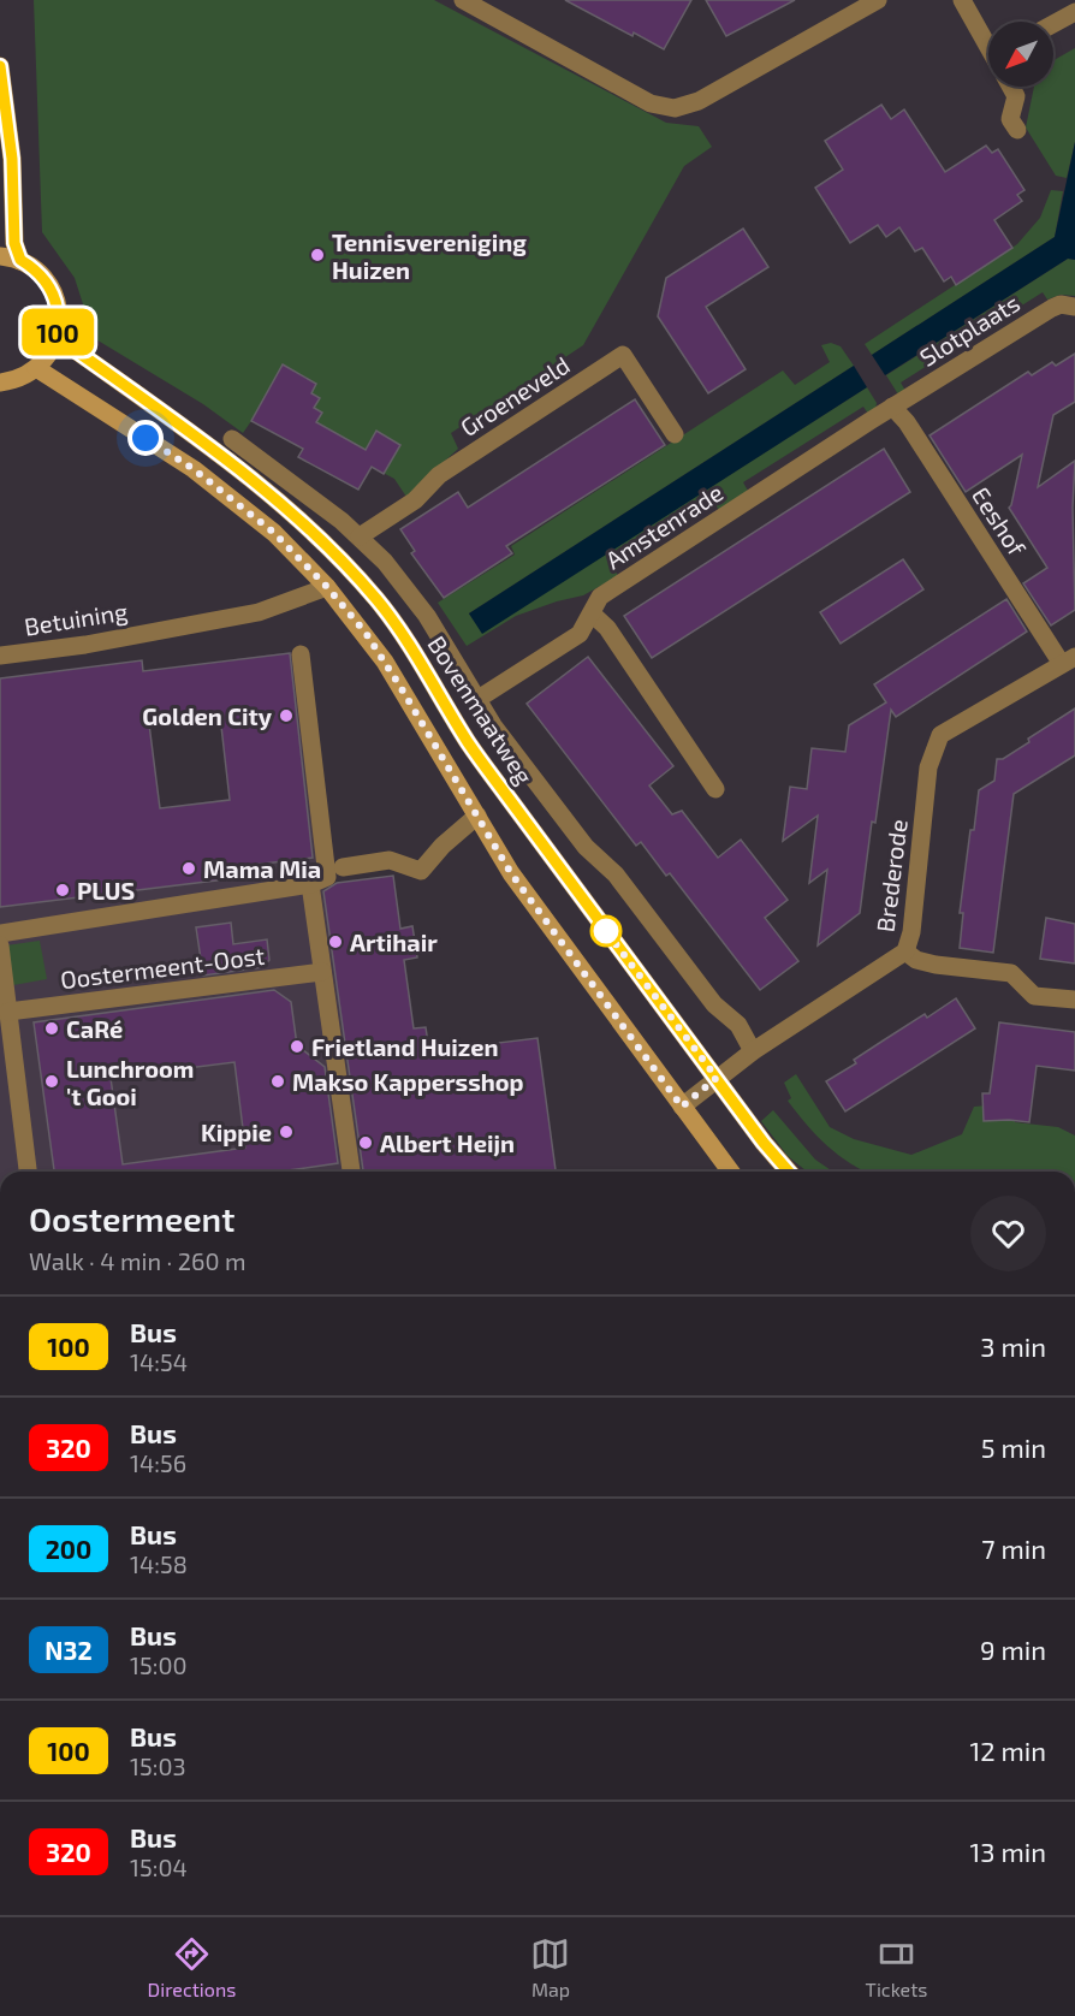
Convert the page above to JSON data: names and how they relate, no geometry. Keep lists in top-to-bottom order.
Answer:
{
  "streets": {
    "street": [
      "Slotplaats",
      "Groeneveld",
      "Eeshof",
      "Amstenrade",
      "Betuining",
      "Bovenmaatweg",
      "Brederode",
      "Oostermeent-Oost"
    ]
  },
  "crossings": [
    ["Slotplaats", "Eeshof"],
    ["Slotplaats", "Amstenrade"],
    ["Groeneveld", "Bovenmaatweg"],
    ["Eeshof", "Amstenrade"],
    ["Eeshof", "Brederode"],
    ["Amstenrade", "Bovenmaatweg"],
    ["Bovenmaatweg", "Brederode"]
  ],
  "places": [
    "Tennisvereniging Huizen",
    "Golden City",
    "Mama Mia",
    "PLUS",
    "Artihair",
    "CaRé",
    "Frietland Huizen",
    "Lunchroom 't Gooi",
    "Makso Kappersshop",
    "Kippie",
    "Albert Heijn"
  ],
  "lines": ["bus line 100"],
  "north": "bottom left",
  "page": {
    "on_map": "100",
    "heading": ["Oostermeent", "Walk · 4 min · 260 m"],
    "list": [
      {
        "mark": "100",
        "name": "Bus",
        "note": "14:54",
        "value": "3 min"
      },
      {
        "mark": "320",
        "name": "Bus",
        "note": "14:56",
        "value": "5 min"
      },
      {
        "mark": "200",
        "name": "Bus",
        "note": "14:58",
        "value": "7 min"
      },
      {
        "mark": "N32",
        "name": "Bus",
        "note": "15:00",
        "value": "9 min"
      },
      {
        "mark": "100",
        "name": "Bus",
        "note": "15:03",
        "value": "12 min"
      },
      {
        "mark": "320",
        "name": "Bus",
        "note": "15:04",
        "value": "13 min"
      }
    ],
    "tabs": ["Directions", "Map", "Tickets"]
  }
}
